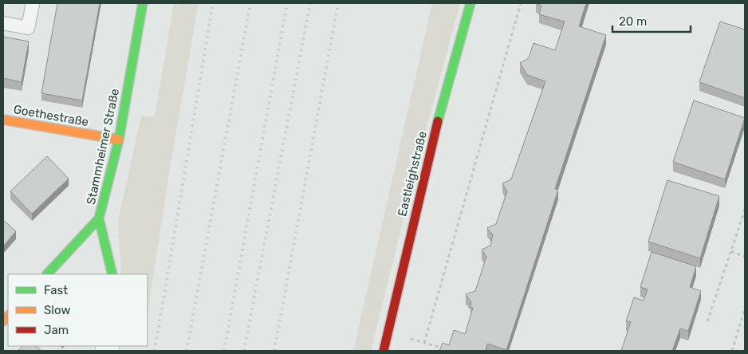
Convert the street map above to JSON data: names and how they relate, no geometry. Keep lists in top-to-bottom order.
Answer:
{
  "streets": {
    "street": ["Goethestraße", "Stammheimer Straße", "Eastleighstraße"]
  },
  "crossings": [
    ["Goethestraße", "Stammheimer Straße"]
  ],
  "legend": ["Fast", "Slow", "Jam"],
  "scale_bar": "20 m"
}
